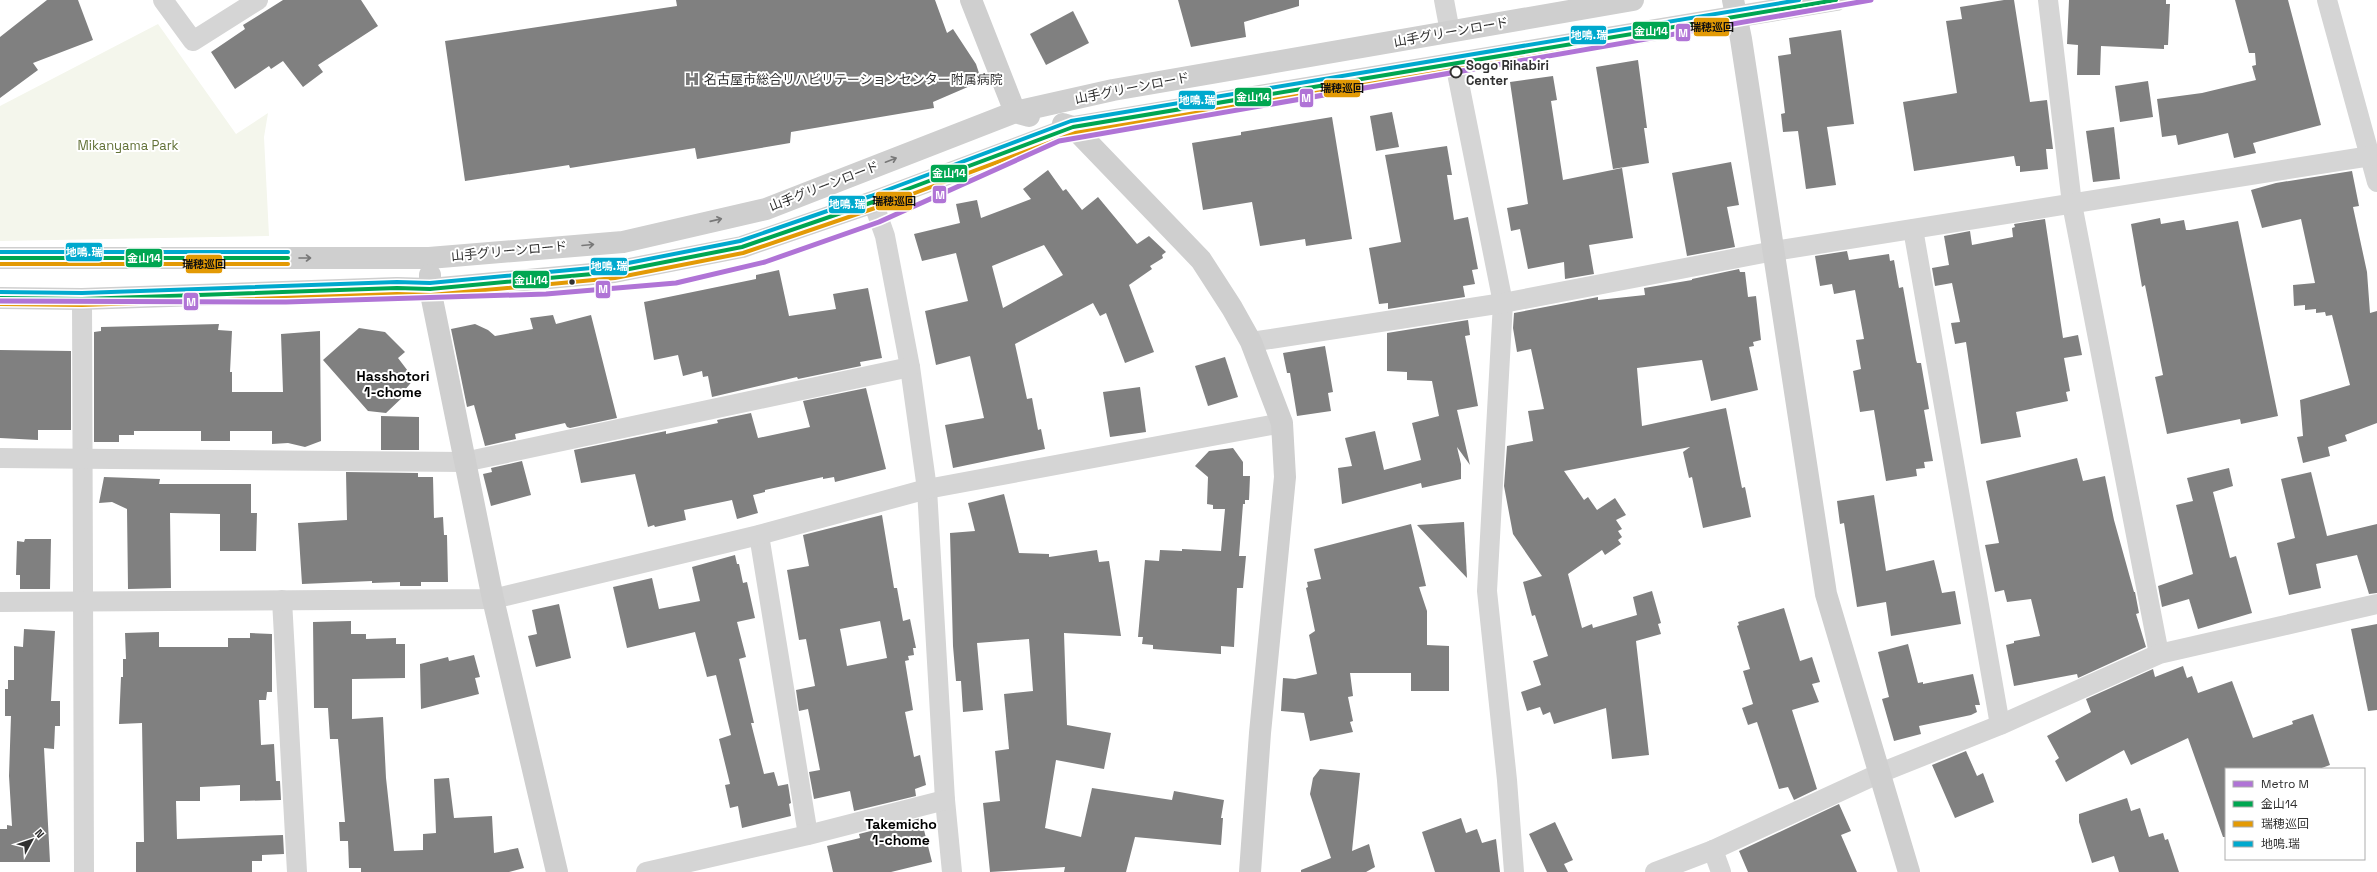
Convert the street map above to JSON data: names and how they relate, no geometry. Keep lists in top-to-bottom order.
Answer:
{
  "streets": {
    "street": ["山手グリーンロード"]
  },
  "districts": ["Hasshotori 1-chome", "Takemicho 1-chome"],
  "parks": ["Mikanyama Park"],
  "places": {
    "other": ["Sogo Rihabiri Center"],
    "hospital": ["名古屋市総合リハビリテーションセンター附属病院"]
  },
  "lines": [
    "metro line M",
    "transit line 金山14",
    "transit line 地鳴.瑞",
    "transit line 瑞穂巡回"
  ],
  "legend": [
    "Metro M",
    "金山14",
    "瑞穂巡回",
    "地鳴.瑞"
  ],
  "north": "top right"
}
